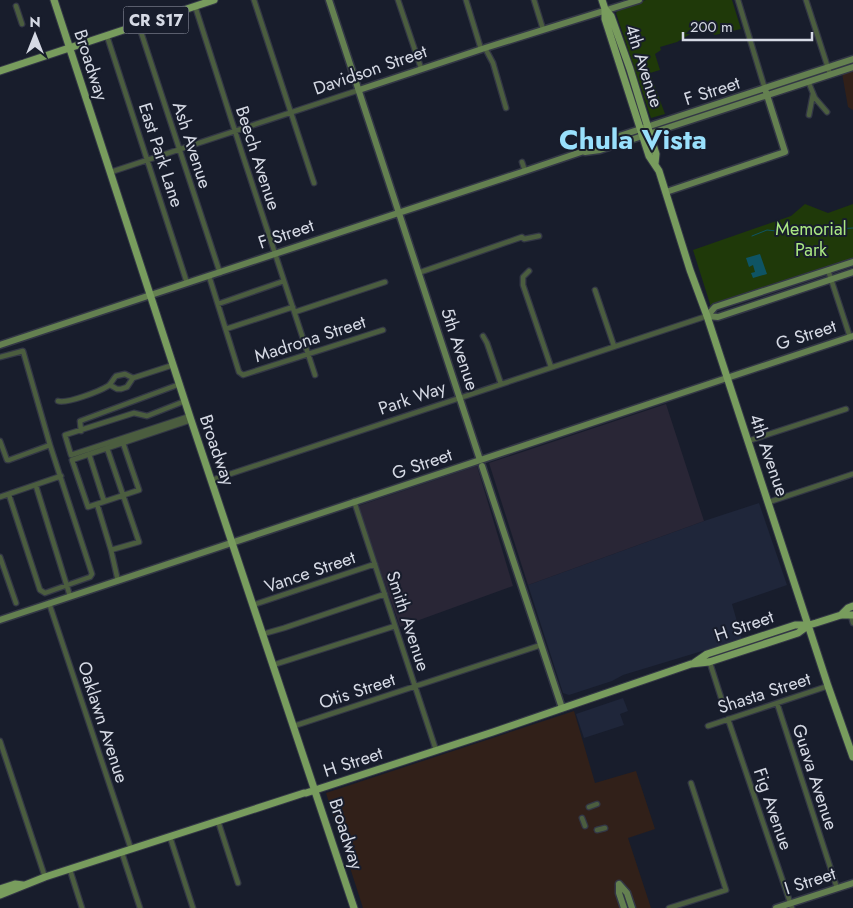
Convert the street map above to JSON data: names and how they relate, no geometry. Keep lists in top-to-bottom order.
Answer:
{
  "streets": {
    "main road": [
      "CR S17",
      "Broadway",
      "4th Avenue",
      "H Street"
    ],
    "street": [
      "Davidson Street",
      "F Street",
      "Ash Avenue",
      "East Park Lane",
      "Beech Avenue",
      "G Street",
      "Madrona Street",
      "5th Avenue",
      "Park Way",
      "Vance Street",
      "Smith Avenue",
      "Otis Street",
      "Shasta Street",
      "Oaklawn Avenue",
      "Guava Avenue",
      "Fig Avenue",
      "I Street"
    ]
  },
  "crossings": [
    ["CR S17", "Broadway"],
    ["CR S17", "Ash Avenue"],
    ["CR S17", "East Park Lane"],
    ["CR S17", "Beech Avenue"],
    ["Broadway", "Davidson Street"],
    ["Broadway", "F Street"],
    ["Broadway", "G Street"],
    ["Broadway", "Park Way"],
    ["Broadway", "Vance Street"],
    ["Broadway", "H Street"],
    ["Broadway", "Otis Street"],
    ["4th Avenue", "Davidson Street"],
    ["4th Avenue", "F Street"],
    ["4th Avenue", "G Street"],
    ["4th Avenue", "Park Way"],
    ["4th Avenue", "H Street"],
    ["4th Avenue", "Shasta Street"],
    ["Davidson Street", "Ash Avenue"],
    ["Davidson Street", "East Park Lane"],
    ["Davidson Street", "Beech Avenue"],
    ["Davidson Street", "5th Avenue"],
    ["F Street", "Ash Avenue"],
    ["F Street", "East Park Lane"],
    ["F Street", "Beech Avenue"],
    ["F Street", "5th Avenue"],
    ["Beech Avenue", "Madrona Street"],
    ["G Street", "5th Avenue"],
    ["G Street", "Smith Avenue"],
    ["G Street", "Oaklawn Avenue"],
    ["5th Avenue", "Park Way"],
    ["5th Avenue", "H Street"],
    ["5th Avenue", "Otis Street"],
    ["Vance Street", "Smith Avenue"],
    ["Smith Avenue", "H Street"],
    ["Smith Avenue", "Otis Street"],
    ["H Street", "Oaklawn Avenue"],
    ["Shasta Street", "Guava Avenue"],
    ["Shasta Street", "Fig Avenue"],
    ["Guava Avenue", "I Street"],
    ["Fig Avenue", "I Street"]
  ],
  "districts": ["Chula Vista"],
  "parks": ["Memorial Park"],
  "scale_bar": "200 m",
  "north": "top"
}
